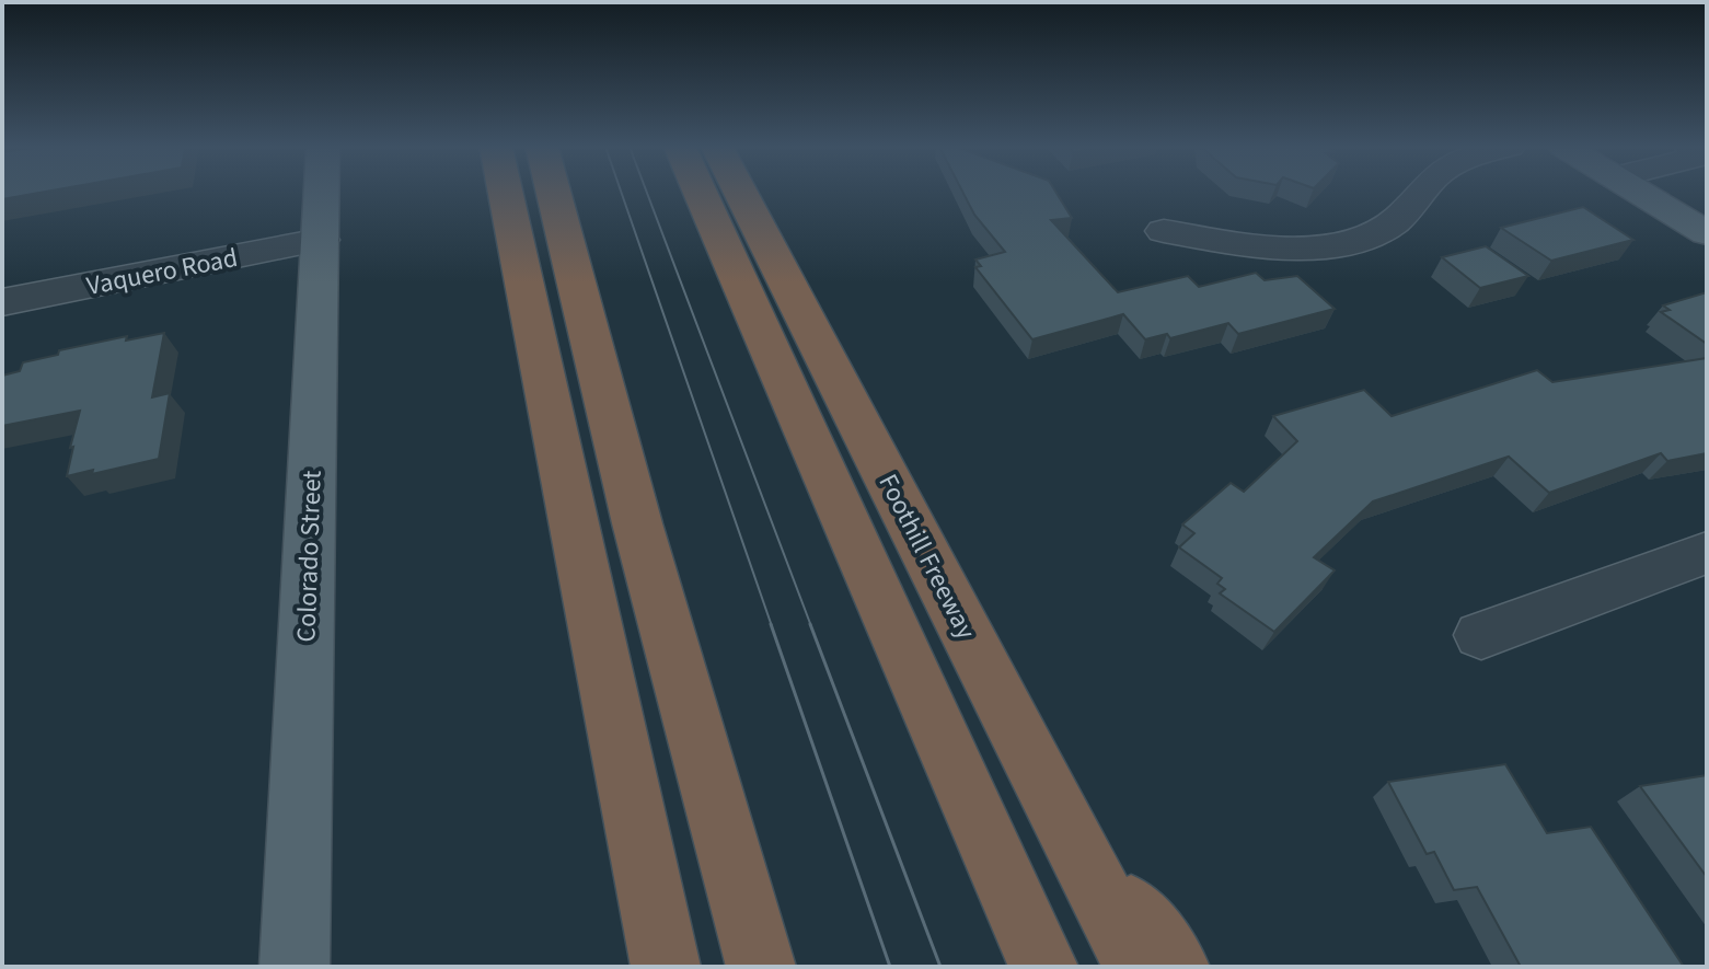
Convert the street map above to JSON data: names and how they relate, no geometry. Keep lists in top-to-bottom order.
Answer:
{
  "streets": {
    "highway": ["Foothill Freeway"],
    "main road": ["Colorado Street"],
    "street": ["Vaquero Road"]
  },
  "crossings": [
    ["Vaquero Road", "Colorado Street"]
  ]
}
